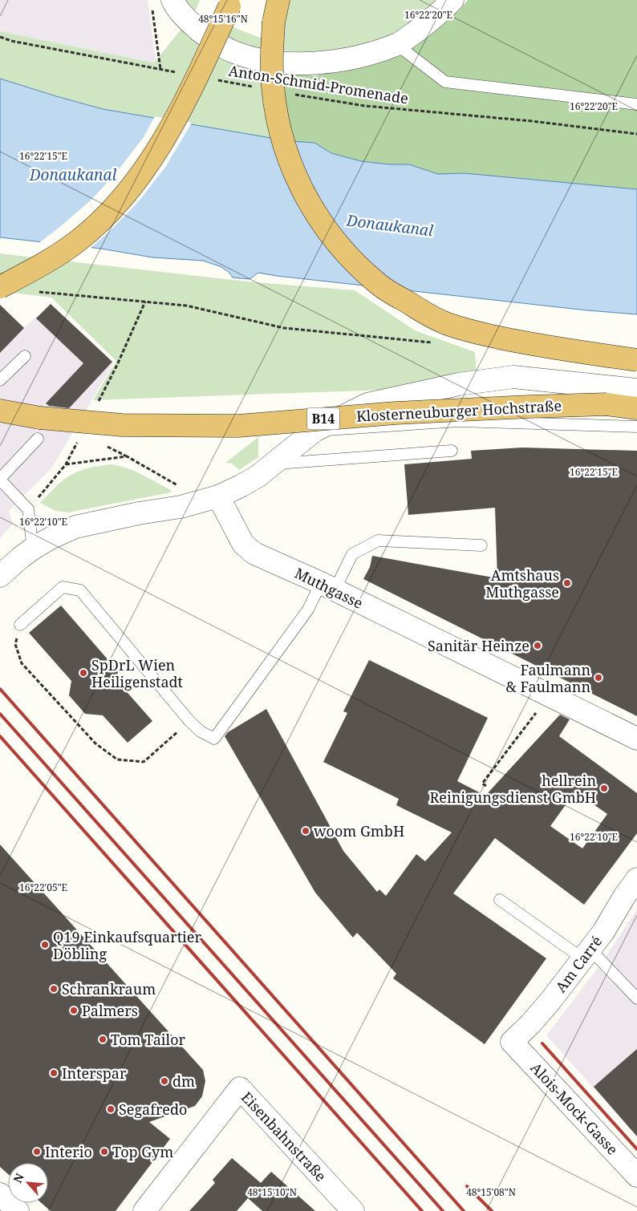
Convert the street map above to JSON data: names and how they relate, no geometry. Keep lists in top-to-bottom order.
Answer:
{
  "streets": {
    "highway": ["Klosterneuburger Hochstraße", "B14"],
    "street": [
      "Muthgasse",
      "Am Carré",
      "Alois-Mock-Gasse",
      "Eisenbahnstraße"
    ],
    "path": ["Anton-Schmid-Promenade"]
  },
  "crossings": [
    ["Klosterneuburger Hochstraße", "B14"],
    ["Am Carré", "Alois-Mock-Gasse"]
  ],
  "water": ["Donaukanal"],
  "places": [
    "Amtshaus Muthgasse",
    "Sanitär Heinze",
    "SpDrL Wien Heiligenstadt",
    "Faulmann & Faulmann",
    "hellrein Reinigungsdienst GmbH",
    "woom GmbH",
    "Q19 Einkaufsquartier Döbling",
    "Schrankraum",
    "Palmers",
    "Tom Tailor",
    "Interspar",
    "dm",
    "Segafredo",
    "Interio",
    "Top Gym"
  ],
  "north": "top left",
  "coordinates": [
    "16°22'20\"E",
    "48°15'16\"N",
    "16°22'15\"E",
    "16°22'10\"E",
    "16°22'05\"E",
    "48°15'10\"N",
    "48°15'08\"N"
  ]
}
